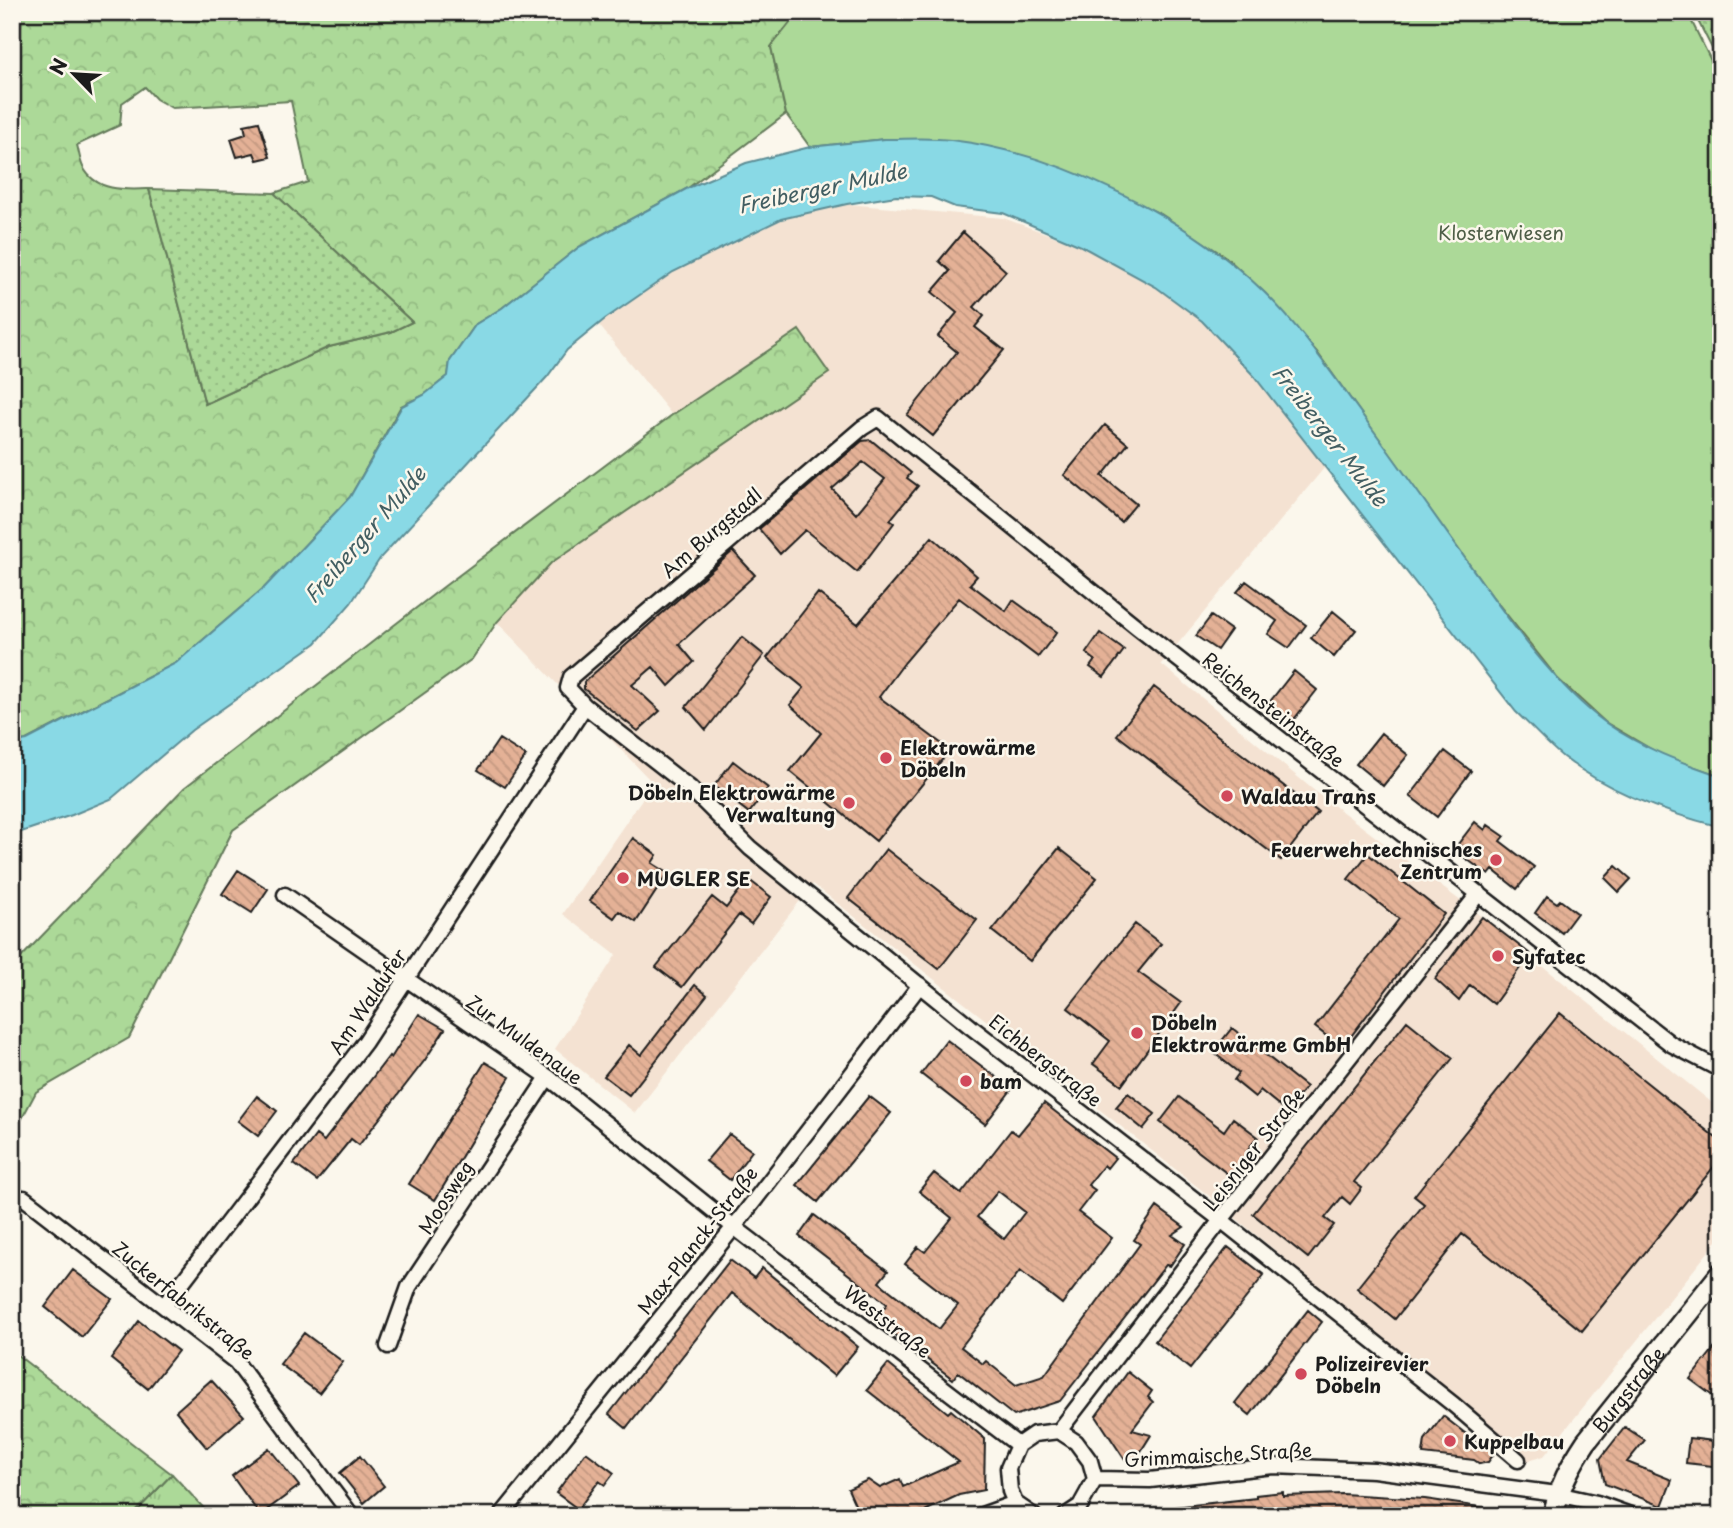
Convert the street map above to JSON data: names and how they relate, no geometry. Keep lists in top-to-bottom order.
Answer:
{
  "streets": {
    "main road": ["Burgstraße"],
    "street": [
      "Am Burgstadl",
      "Reichensteinstraße",
      "Am Waldufer",
      "Zur Muldenaue",
      "Eichbergstraße",
      "Leisniger Straße",
      "Moosweg",
      "Max-Planck-Straße",
      "Zuckerfabrikstraße",
      "Weststraße",
      "Grimmaische Straße"
    ]
  },
  "crossings": [
    ["Am Burgstadl", "Reichensteinstraße"],
    ["Am Burgstadl", "Eichbergstraße"],
    ["Reichensteinstraße", "Leisniger Straße"],
    ["Am Waldufer", "Zur Muldenaue"],
    ["Am Waldufer", "Eichbergstraße"],
    ["Am Waldufer", "Zuckerfabrikstraße"],
    ["Zur Muldenaue", "Moosweg"],
    ["Zur Muldenaue", "Max-Planck-Straße"],
    ["Zur Muldenaue", "Weststraße"],
    ["Eichbergstraße", "Leisniger Straße"],
    ["Eichbergstraße", "Max-Planck-Straße"],
    ["Max-Planck-Straße", "Weststraße"],
    ["Burgstraße", "Grimmaische Straße"]
  ],
  "water": ["Freiberger Mulde"],
  "parks": ["Klosterwiesen"],
  "places": [
    "Elektrowärme Döbeln",
    "Waldau Trans",
    "Döbeln Elektrowärme Verwaltung",
    "Feuerwehrtechnisches Zentrum",
    "MUGLER SE",
    "Syfatec",
    "Döbeln Elektrowärme GmbH",
    "bam",
    "Polizeirevier Döbeln",
    "Kuppelbau"
  ],
  "north": "top left"
}
